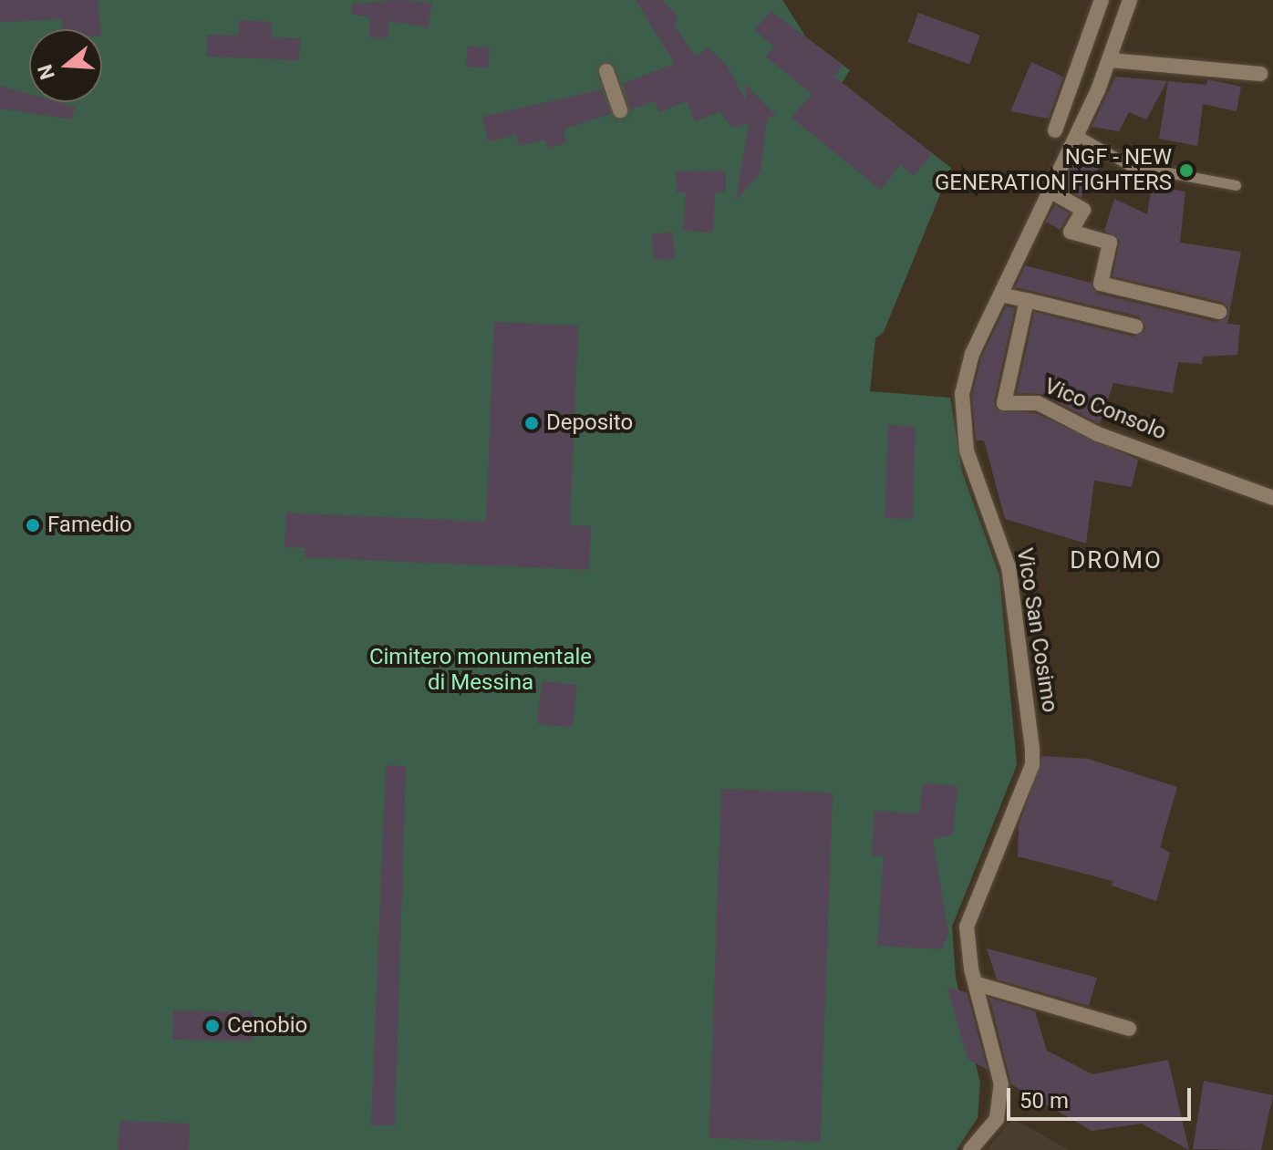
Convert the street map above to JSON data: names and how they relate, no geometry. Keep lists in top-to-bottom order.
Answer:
{
  "streets": {
    "street": ["Vico Consolo", "Vico San Cosimo"]
  },
  "districts": ["DROMO"],
  "parks": ["Cimitero monumentale di Messina"],
  "places": [
    "NGF - NEW GENERATION FIGHTERS",
    "Deposito",
    "Famedio",
    "Cenobio"
  ],
  "scale_bar": "50 m",
  "north": "left"
}
